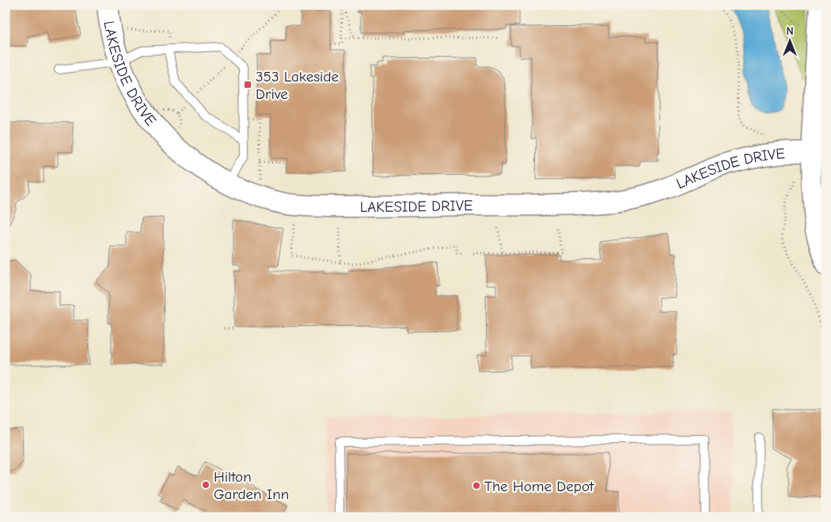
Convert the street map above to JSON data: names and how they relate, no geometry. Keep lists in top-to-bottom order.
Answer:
{
  "streets": {
    "street": ["LAKESIDE DRIVE"]
  },
  "places": {
    "transit": ["353 Lakeside Drive"],
    "other": ["Hilton Garden Inn", "The Home Depot"]
  },
  "north": "top"
}
